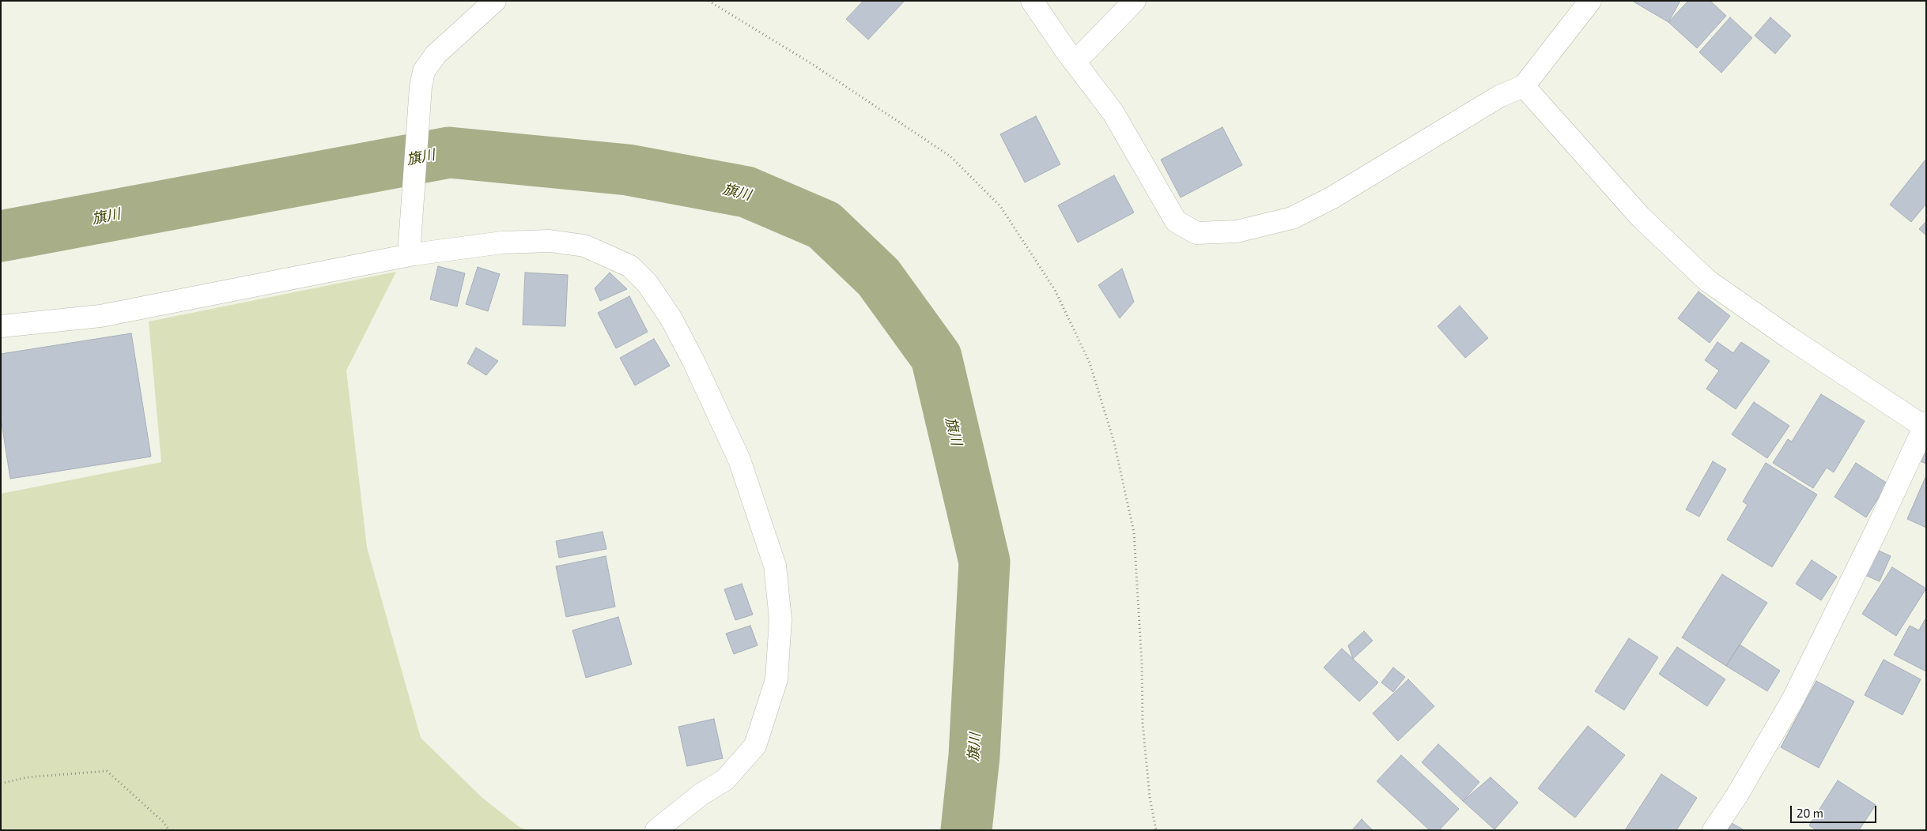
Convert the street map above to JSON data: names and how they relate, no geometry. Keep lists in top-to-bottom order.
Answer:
{
  "water": ["旗川"],
  "scale_bar": "20 m"
}
